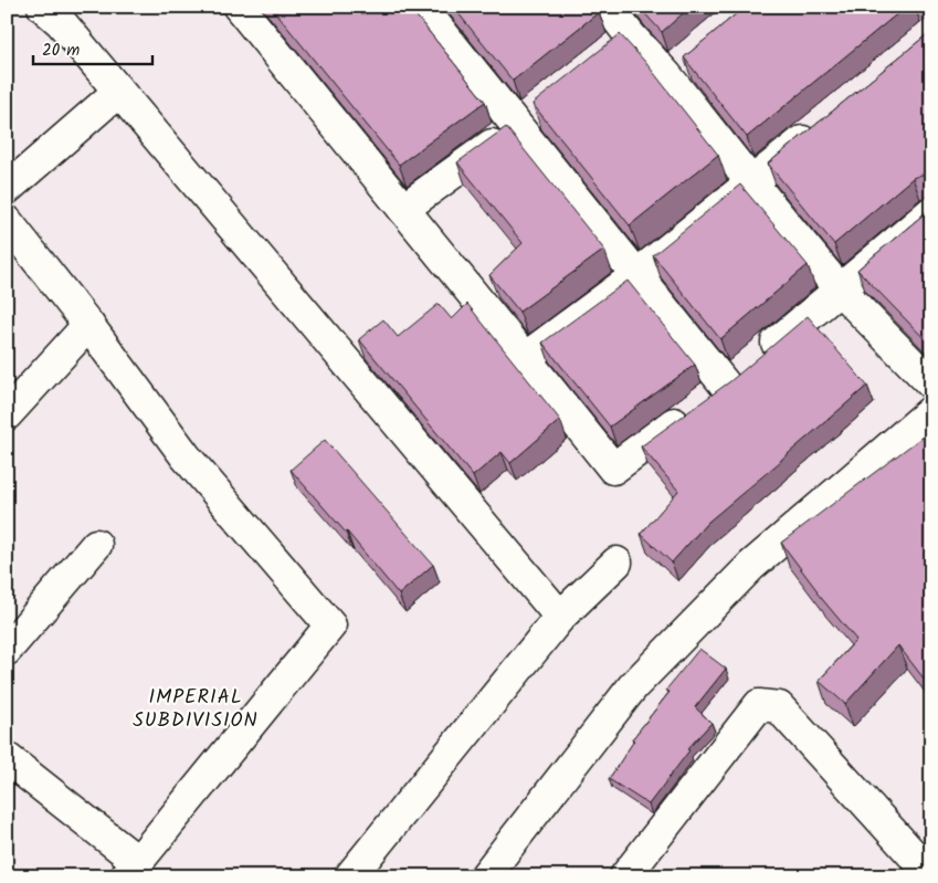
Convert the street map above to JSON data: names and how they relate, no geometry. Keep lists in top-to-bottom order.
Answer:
{
  "districts": ["IMPERIAL SUBDIVISION"],
  "scale_bar": "20 m"
}
